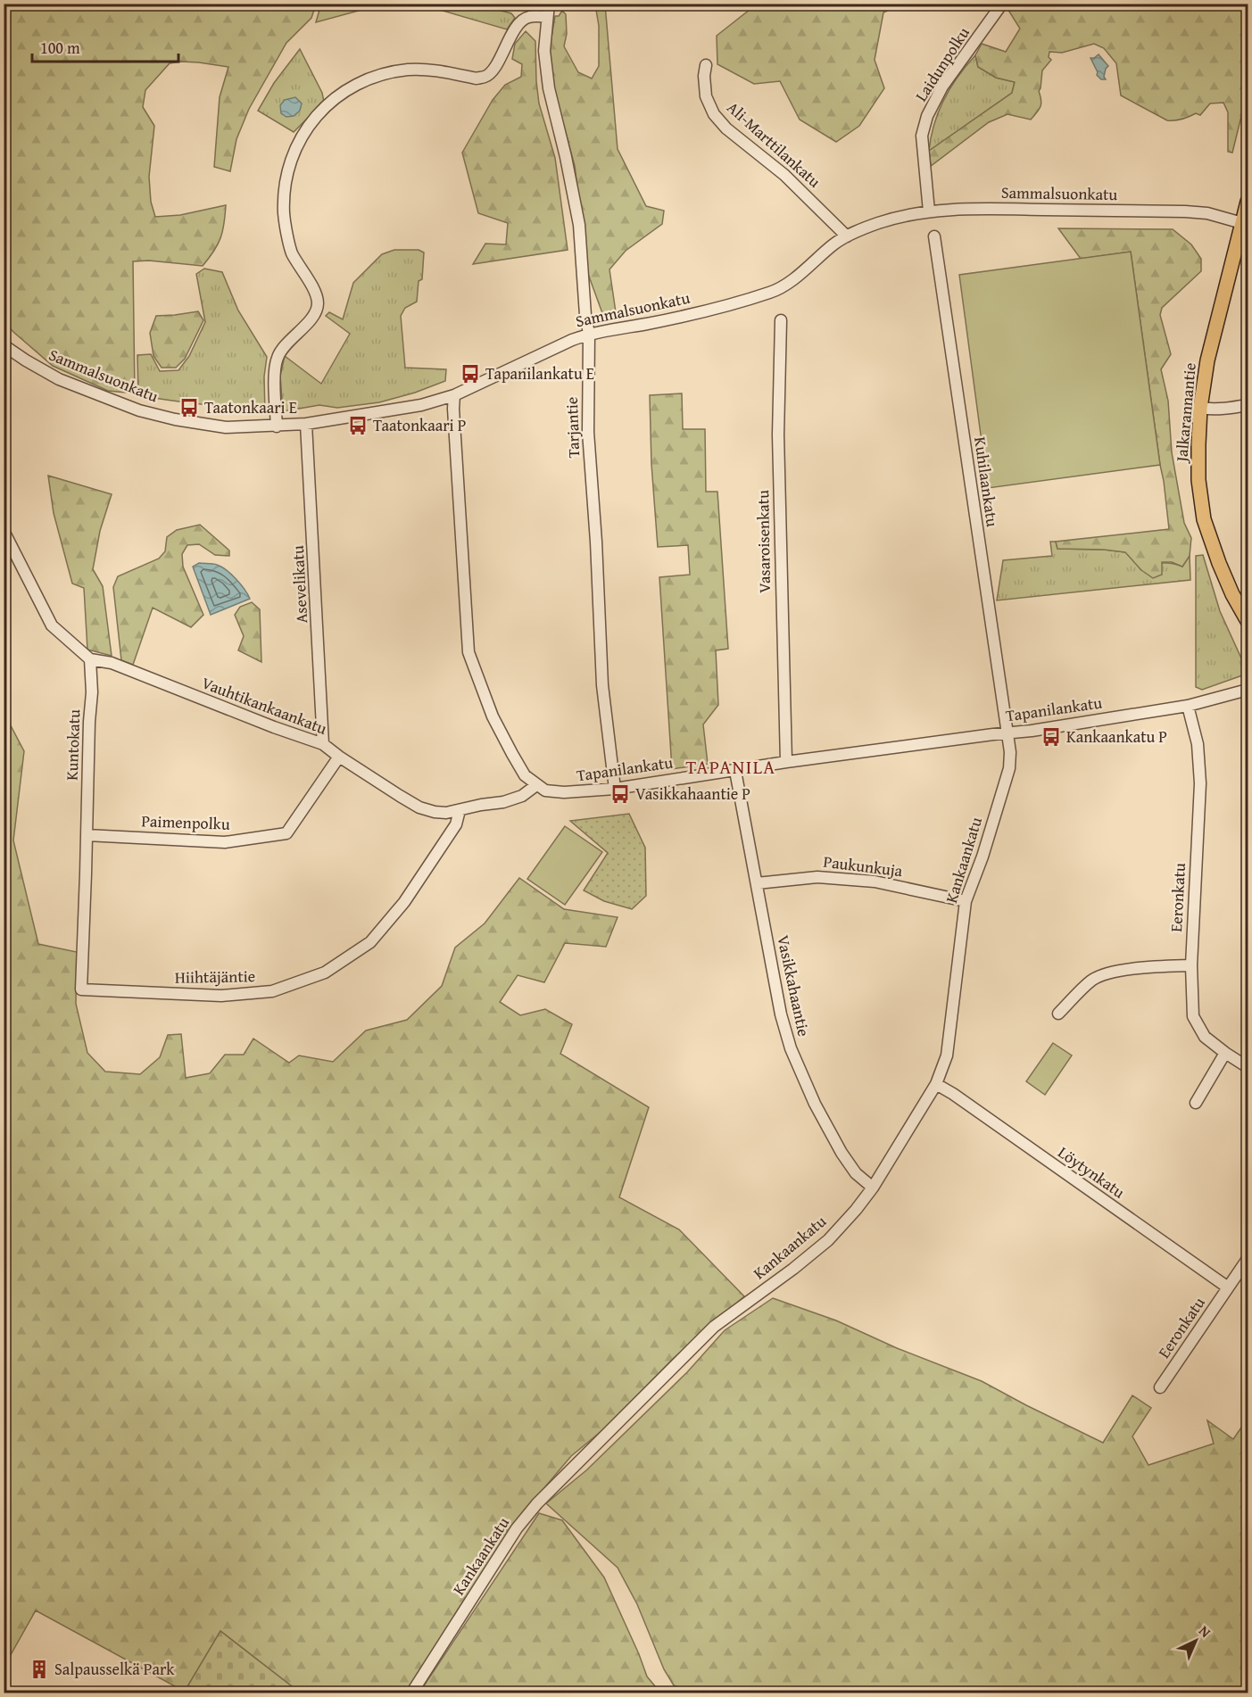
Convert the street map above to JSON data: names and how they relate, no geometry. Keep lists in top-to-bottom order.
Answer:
{
  "streets": {
    "main road": ["Jalkarannantie"],
    "street": [
      "Laidunpolku",
      "Ali-Marttilankatu",
      "Sammalsuonkatu",
      "Tarjantie",
      "Kuhilaankatu",
      "Vasaroisenkatu",
      "Asevelikatu",
      "Vauhtikankaankatu",
      "Tapanilankatu",
      "Kuntokatu",
      "Paimenpolku",
      "Kankaankatu",
      "Paukunkuja",
      "Eeronkatu",
      "Hiihtäjäntie",
      "Vasikkahaantie",
      "Löytynkatu"
    ]
  },
  "crossings": [
    ["Laidunpolku", "Sammalsuonkatu"],
    ["Ali-Marttilankatu", "Sammalsuonkatu"],
    ["Sammalsuonkatu", "Jalkarannantie"],
    ["Sammalsuonkatu", "Tarjantie"],
    ["Sammalsuonkatu", "Asevelikatu"],
    ["Tarjantie", "Tapanilankatu"],
    ["Kuhilaankatu", "Tapanilankatu"],
    ["Kuhilaankatu", "Kankaankatu"],
    ["Vasaroisenkatu", "Tapanilankatu"],
    ["Asevelikatu", "Vauhtikankaankatu"],
    ["Vauhtikankaankatu", "Tapanilankatu"],
    ["Vauhtikankaankatu", "Kuntokatu"],
    ["Vauhtikankaankatu", "Paimenpolku"],
    ["Vauhtikankaankatu", "Hiihtäjäntie"],
    ["Tapanilankatu", "Kankaankatu"],
    ["Tapanilankatu", "Eeronkatu"],
    ["Tapanilankatu", "Vasikkahaantie"],
    ["Kuntokatu", "Paimenpolku"],
    ["Kuntokatu", "Hiihtäjäntie"],
    ["Kankaankatu", "Paukunkuja"],
    ["Kankaankatu", "Vasikkahaantie"],
    ["Kankaankatu", "Löytynkatu"],
    ["Paukunkuja", "Vasikkahaantie"],
    ["Eeronkatu", "Löytynkatu"]
  ],
  "districts": ["TAPANILA"],
  "places": {
    "bus stop": [
      "Tapanilankatu E",
      "Taatonkaari E",
      "Taatonkaari P",
      "Kankaankatu P",
      "Vasikkahaantie P"
    ],
    "building": ["Salpausselkä Park"]
  },
  "scale_bar": "100 m",
  "north": "top right"
}
